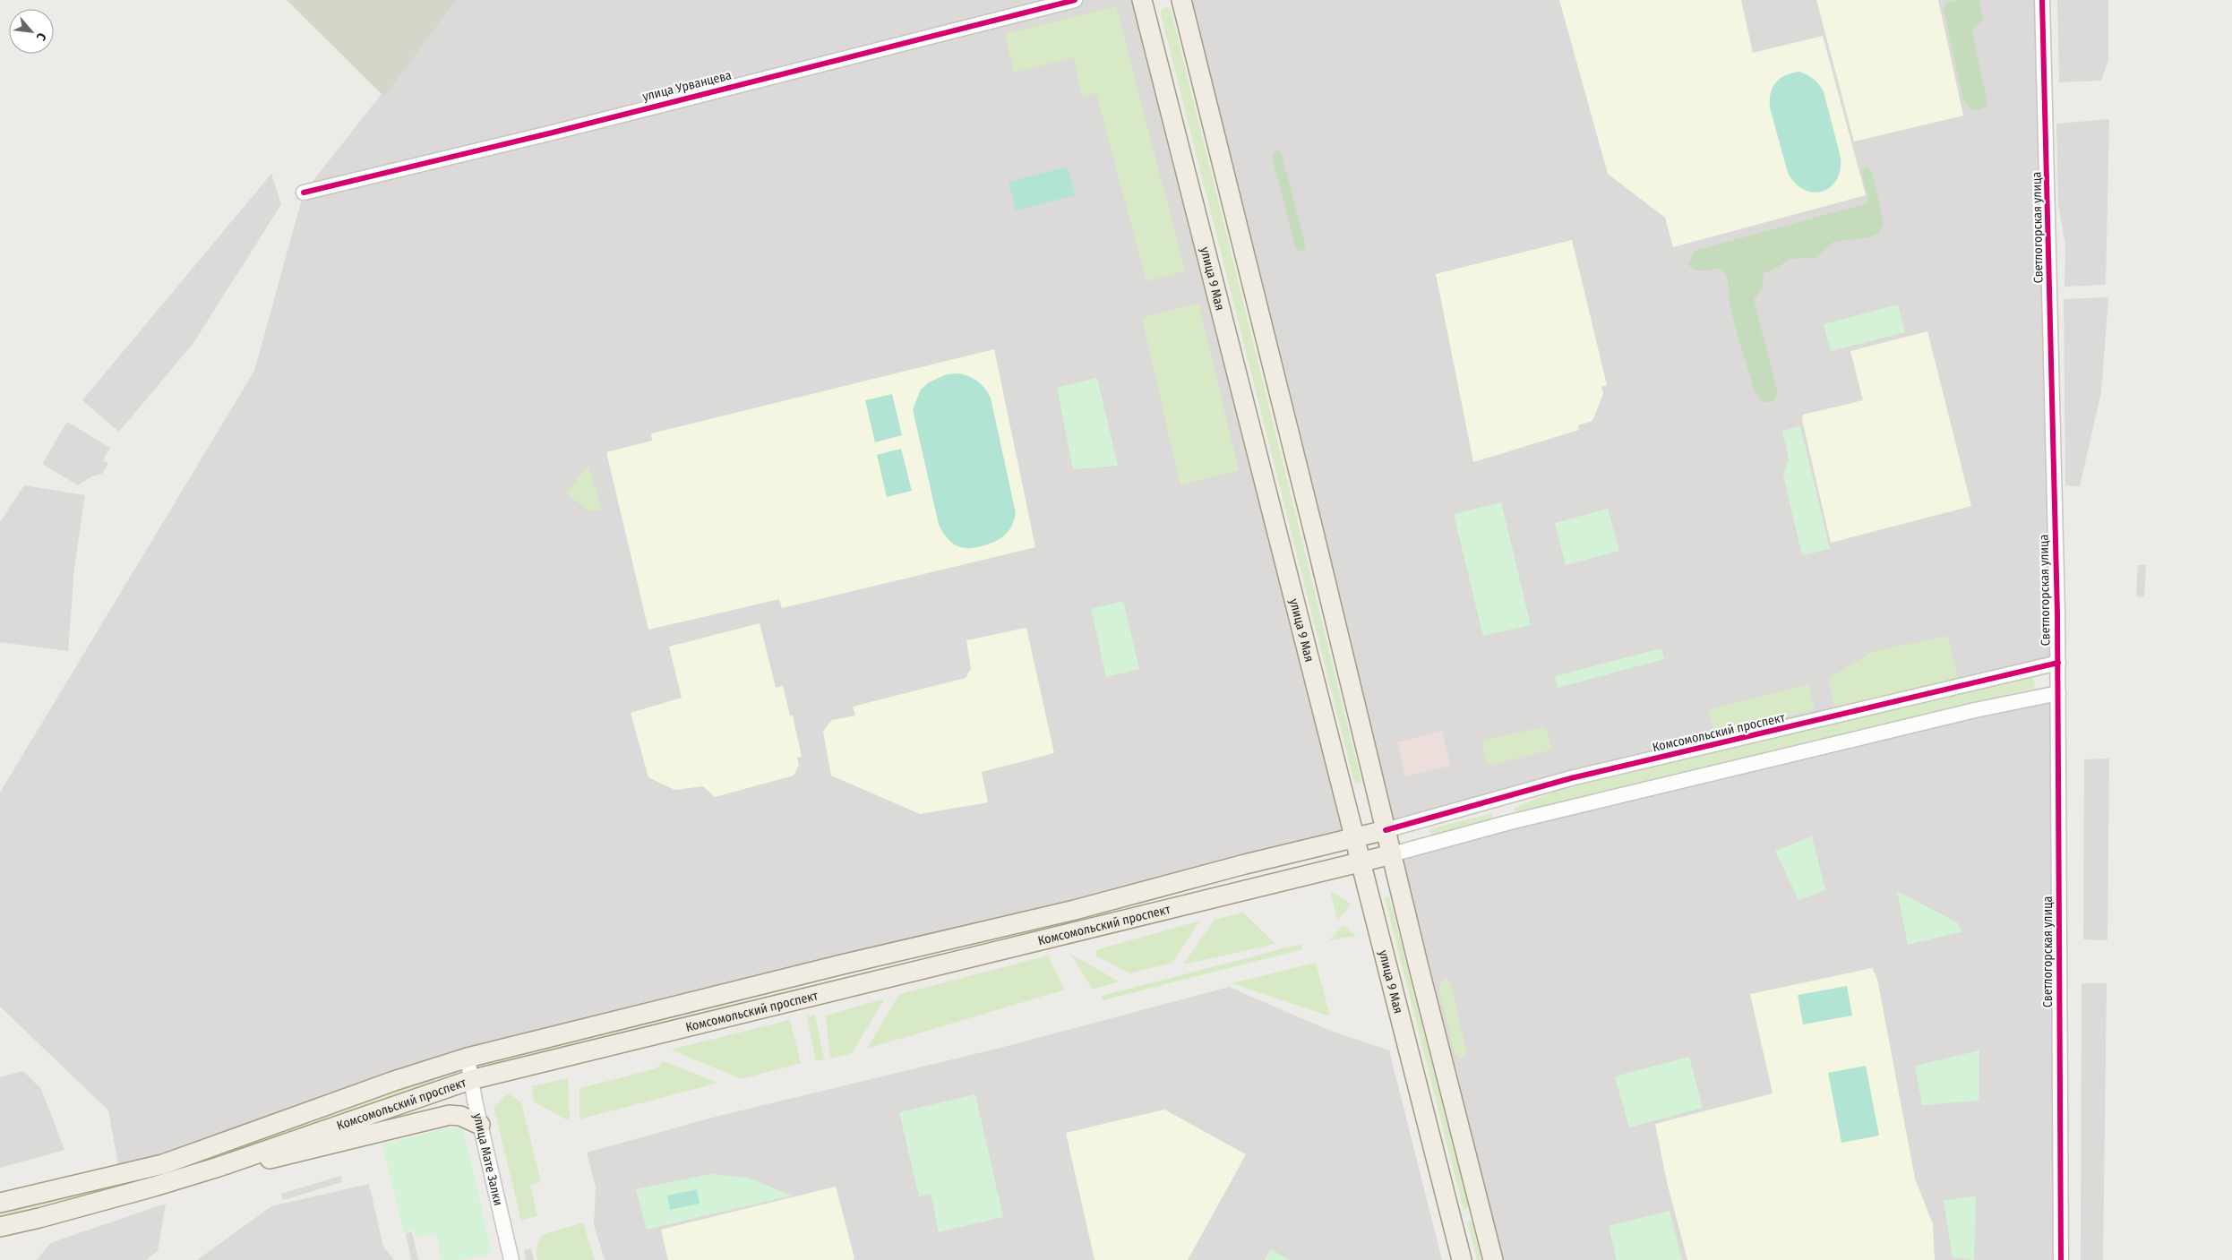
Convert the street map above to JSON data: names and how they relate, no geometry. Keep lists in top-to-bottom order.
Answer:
{
  "streets": {
    "main road": ["улица 9 Мая", "Комсомольский проспект"],
    "street": ["улица Урванцева", "Светлогорская улица", "улица Мате Залки"]
  },
  "crossings": [
    ["Светлогорская улица", "Комсомольский проспект"],
    ["улица 9 Мая", "Комсомольский проспект"],
    ["Комсомольский проспект", "улица Мате Залки"]
  ],
  "north": "bottom right"
}
